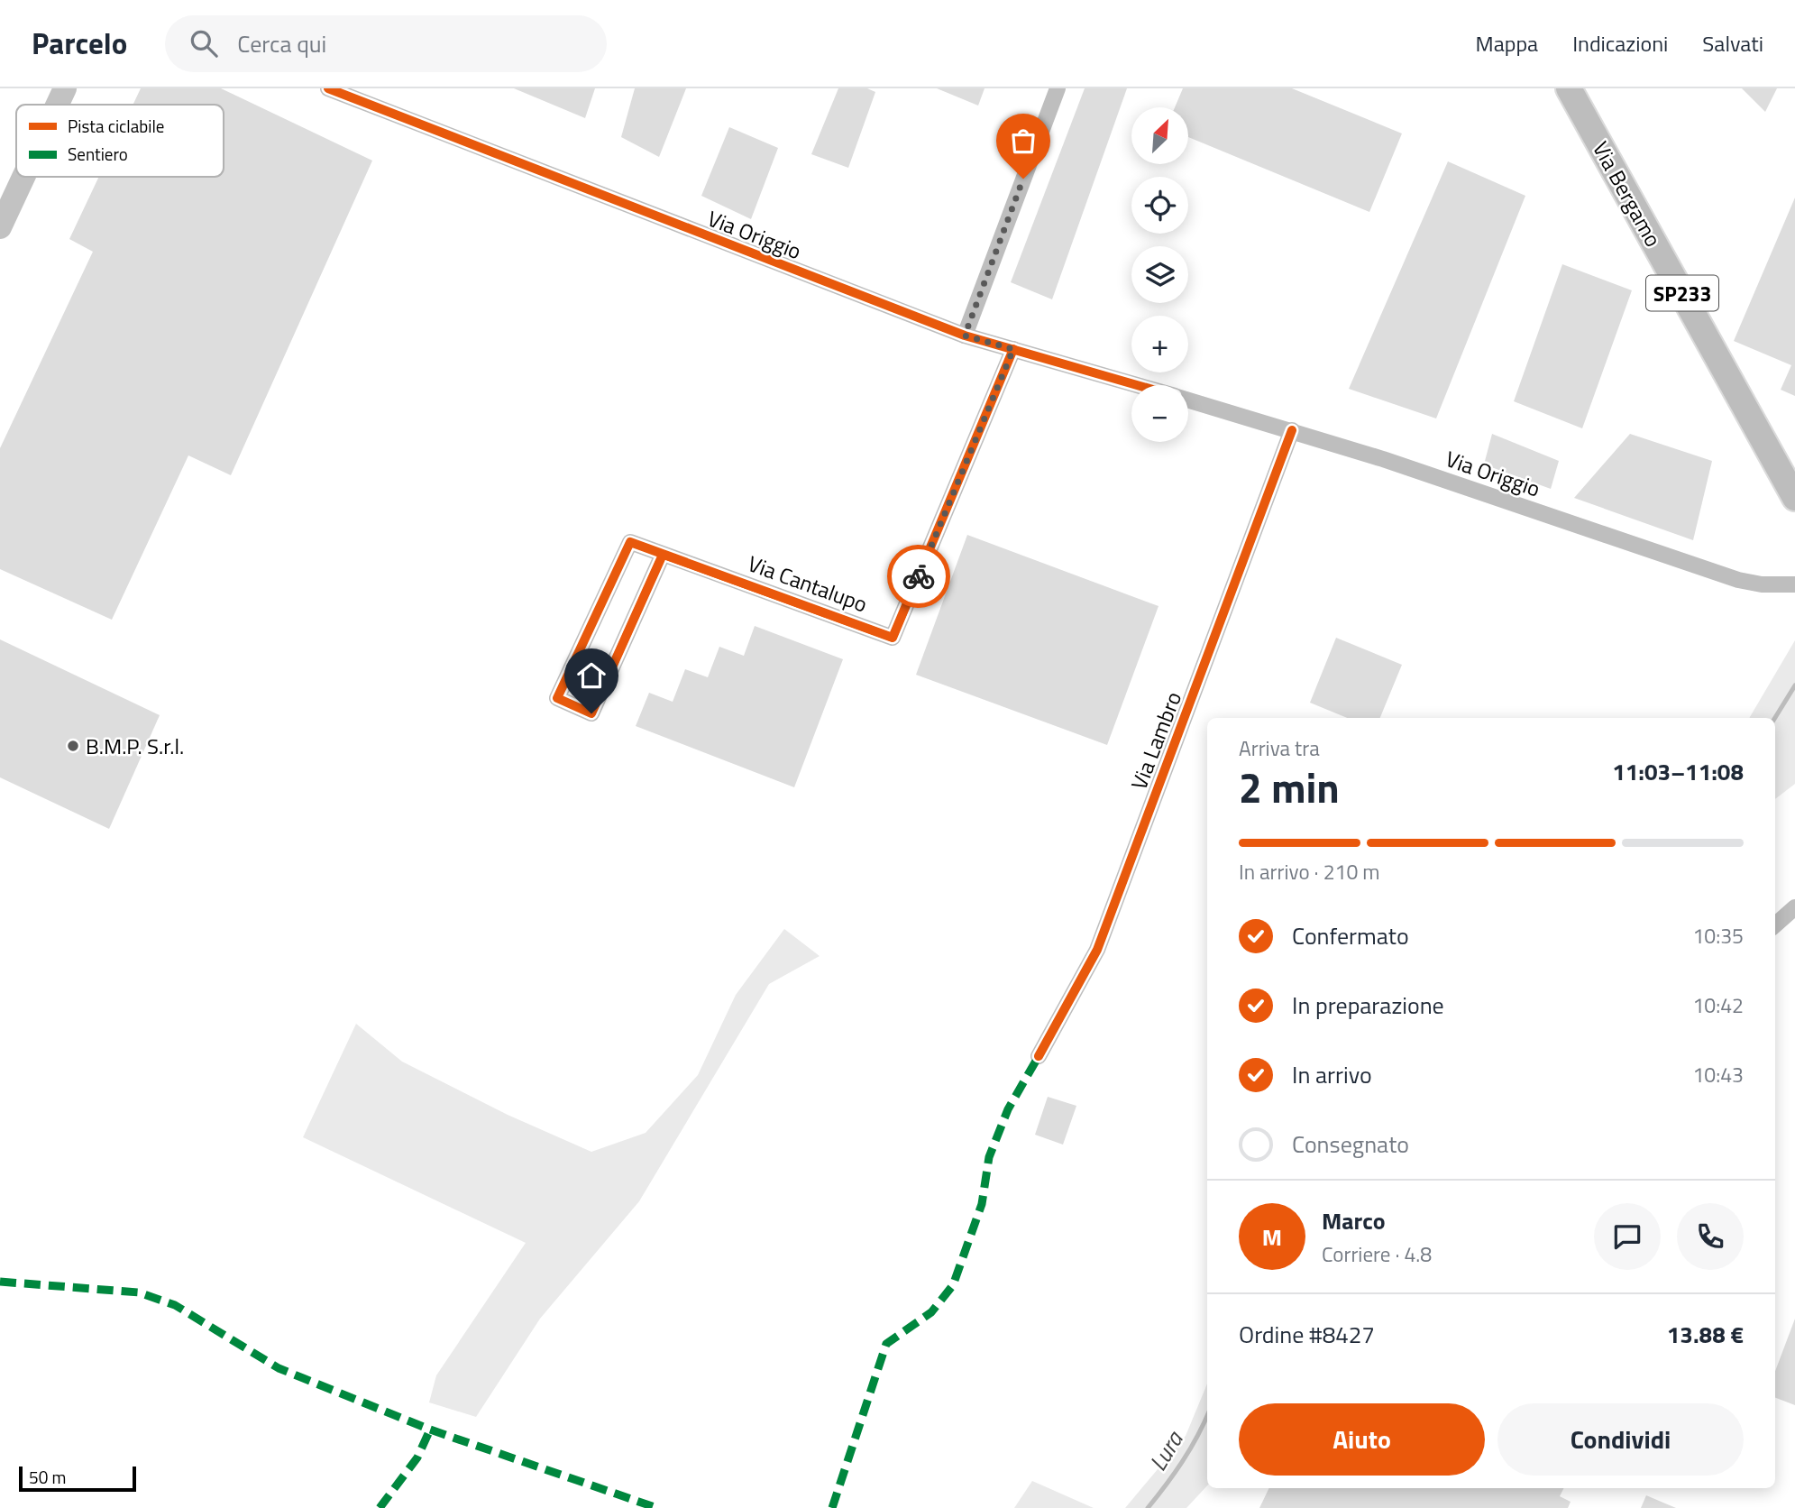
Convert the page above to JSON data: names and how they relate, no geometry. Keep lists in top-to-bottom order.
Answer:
{
  "streets": {
    "main road": ["Via Bergamo", "SP233"],
    "street": ["Via Origgio", "Via Cantalupo", "Via Lambro"]
  },
  "crossings": [
    ["Via Origgio", "Via Cantalupo"],
    ["Via Origgio", "Via Lambro"]
  ],
  "water": ["Lura"],
  "places": ["B.M.P. S.r.l."],
  "legend": ["Pista ciclabile", "Sentiero"],
  "scale_bar": "50 m",
  "north": "top right",
  "page": {
    "header": "Parcelo",
    "search": "Cerca qui",
    "nav": ["Mappa", "Indicazioni", "Salvati"],
    "map_buttons": ["+", "−"],
    "heading": ["2 min", "Arriva tra", "11:03–11:08"],
    "panel": [
      "Marco",
      "Corriere · 4.8",
      "Ordine #8427",
      "13.88 €"
    ],
    "bar": "In arrivo · 210 m",
    "list": [
      ["Confermato", "10:35"],
      ["In preparazione", "10:42"],
      ["In arrivo", "10:43"],
      "Consegnato"
    ],
    "round": "M",
    "buttons": ["Aiuto", "Condividi"],
    "scale": "50 m"
  }
}
